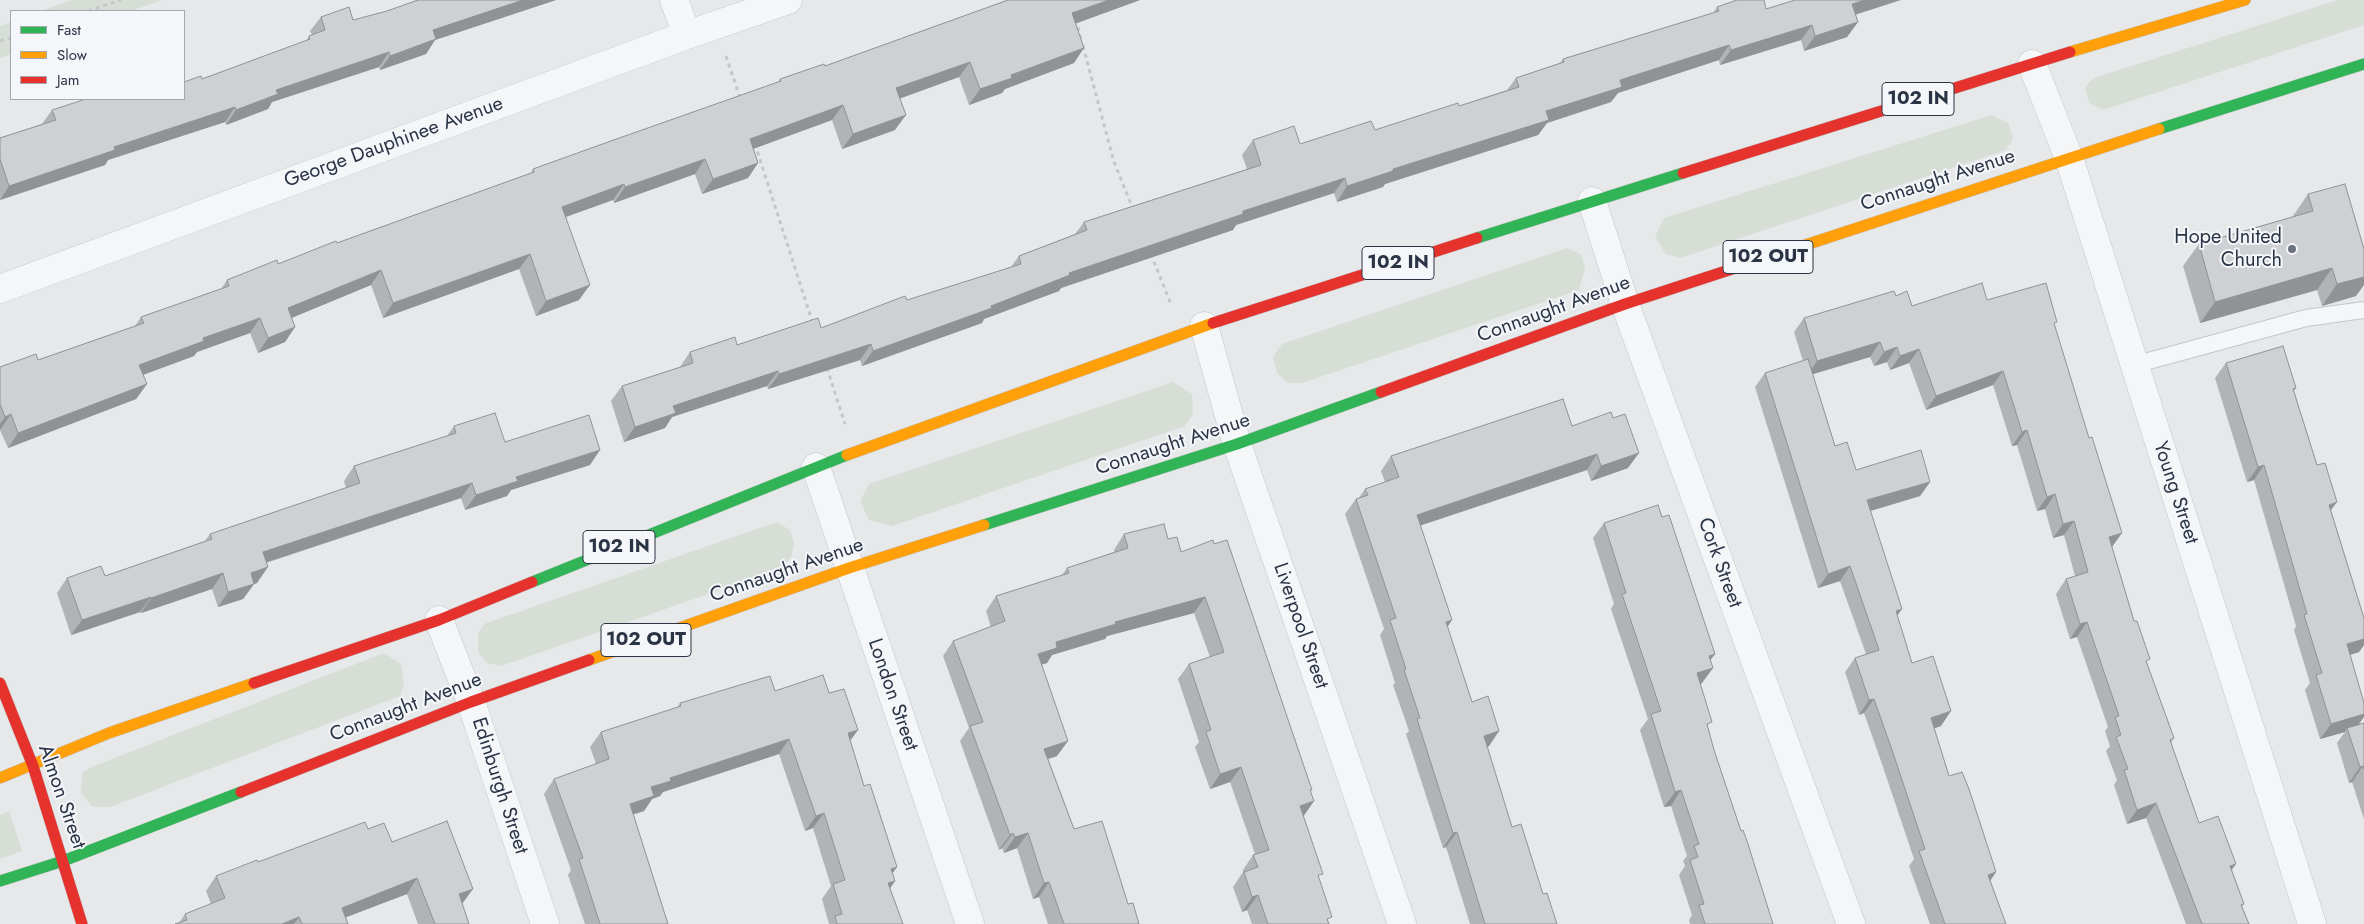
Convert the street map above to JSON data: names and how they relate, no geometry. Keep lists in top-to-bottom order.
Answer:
{
  "streets": {
    "main road": [
      "102 IN",
      "Connaught Avenue",
      "102 OUT",
      "Almon Street"
    ],
    "street": [
      "George Dauphinee Avenue",
      "Young Street",
      "Cork Street",
      "Liverpool Street",
      "London Street",
      "Edinburgh Street"
    ]
  },
  "crossings": [
    ["102 IN", "Young Street"],
    ["102 IN", "Cork Street"],
    ["102 IN", "Liverpool Street"],
    ["102 IN", "London Street"],
    ["102 IN", "Edinburgh Street"],
    ["102 IN", "Almon Street"],
    ["Connaught Avenue", "Young Street"],
    ["Connaught Avenue", "Cork Street"],
    ["Connaught Avenue", "Liverpool Street"],
    ["Connaught Avenue", "London Street"],
    ["Connaught Avenue", "Edinburgh Street"],
    ["Connaught Avenue", "Almon Street"]
  ],
  "places": ["Hope United Church"],
  "legend": ["Fast", "Slow", "Jam"]
}
